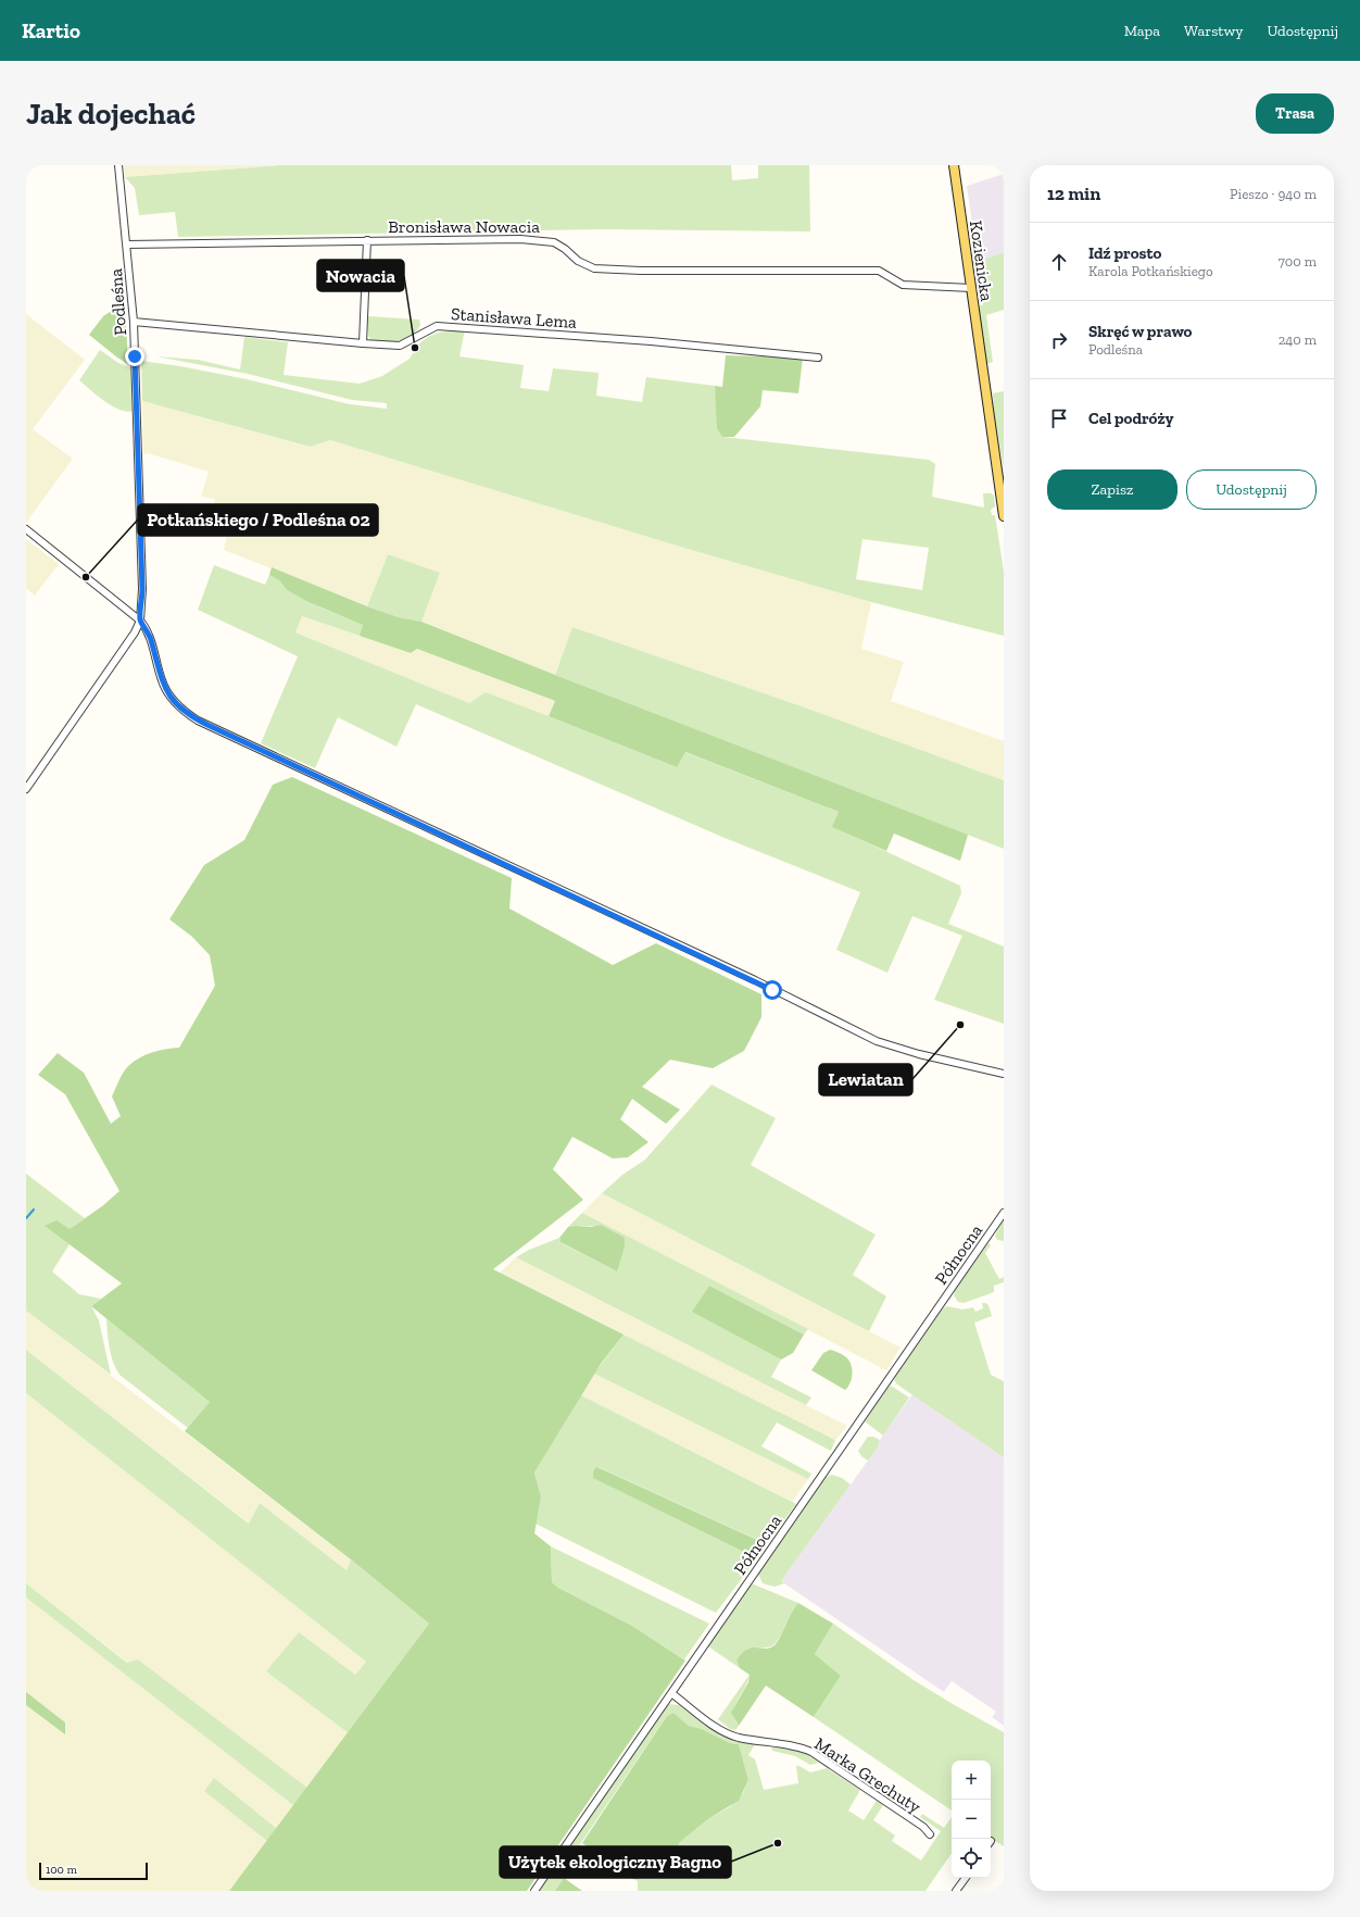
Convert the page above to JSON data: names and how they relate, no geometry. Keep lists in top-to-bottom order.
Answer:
{
  "streets": {
    "main road": ["Kozienicka"],
    "street": [
      "Bronisława Nowacia",
      "Podleśna",
      "Stanisława Lema",
      "Północna",
      "Marka Grechuty"
    ]
  },
  "crossings": [
    ["Bronisława Nowacia", "Kozienicka"],
    ["Bronisława Nowacia", "Podleśna"],
    ["Podleśna", "Stanisława Lema"],
    ["Północna", "Marka Grechuty"]
  ],
  "places": [
    "Nowacia",
    "Potkańskiego / Podleśna 02",
    "Lewiatan",
    "Użytek ekologiczny Bagno"
  ],
  "scale_bar": "100 m",
  "page": {
    "header": "Kartio",
    "nav": ["Mapa", "Warstwy", "Udostępnij"],
    "buttons": [
      "Trasa",
      ["Zapisz", "Udostępnij"]
    ],
    "title": "Jak dojechać",
    "heading": ["12 min", "Pieszo · 940 m"],
    "list": [
      ["Idź prosto", "Karola Potkańskiego", "700 m"],
      ["Skręć w prawo", "Podleśna", "240 m"],
      "Cel podróży"
    ],
    "map_buttons": ["+", "−"],
    "scale": "100 m"
  }
}
